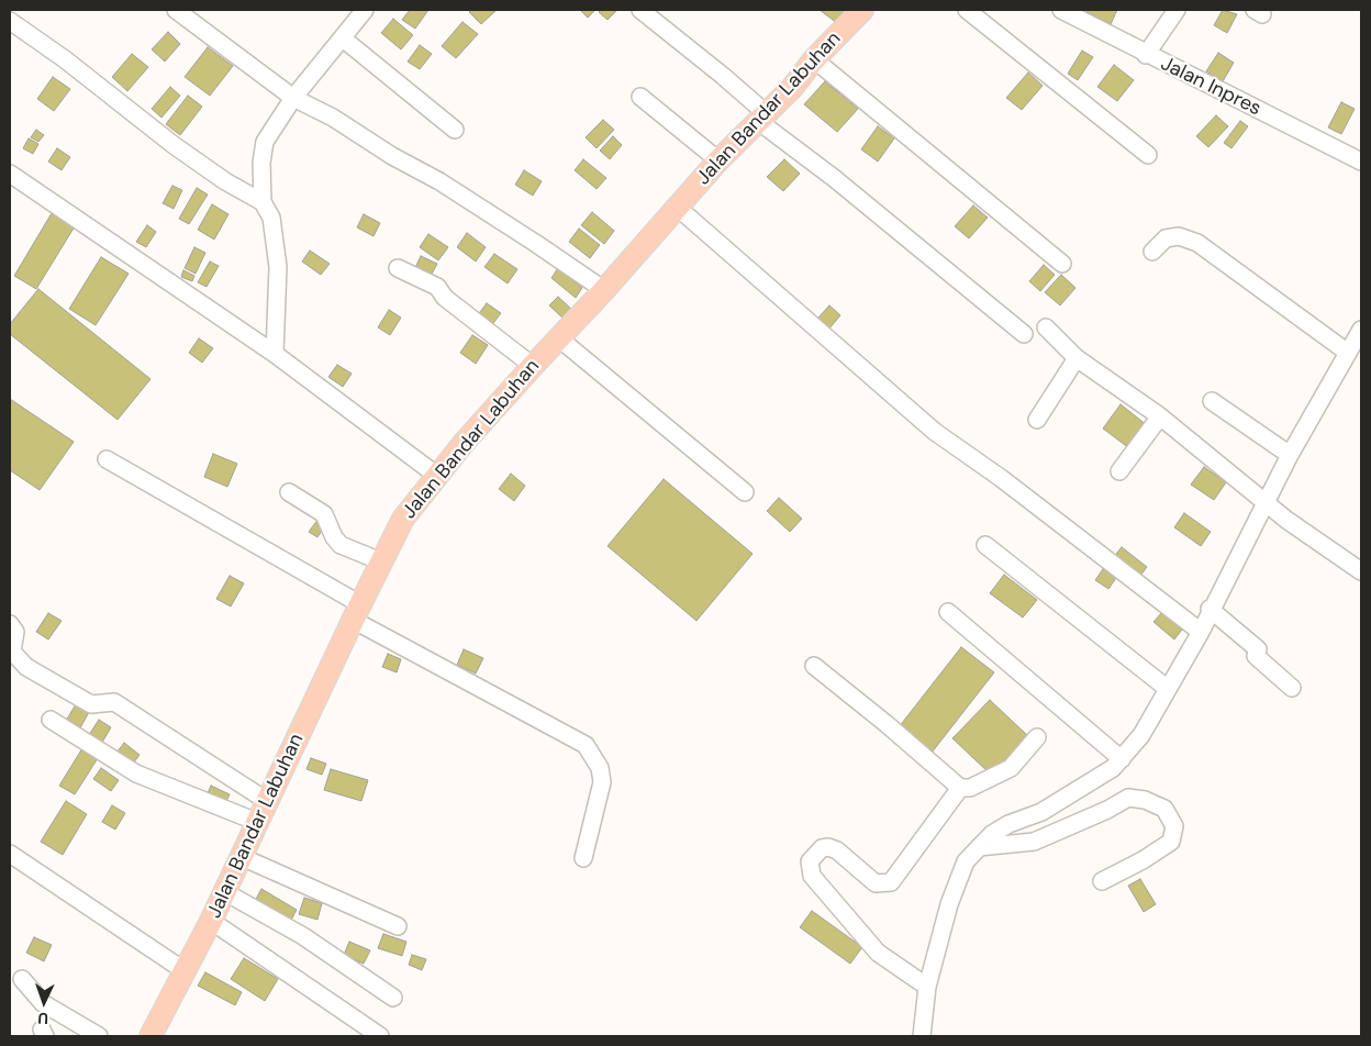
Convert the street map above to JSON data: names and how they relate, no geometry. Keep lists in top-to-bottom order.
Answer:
{
  "streets": {
    "main road": ["Jalan Bandar Labuhan"],
    "street": ["Jalan Inpres"]
  },
  "north": "bottom"
}
